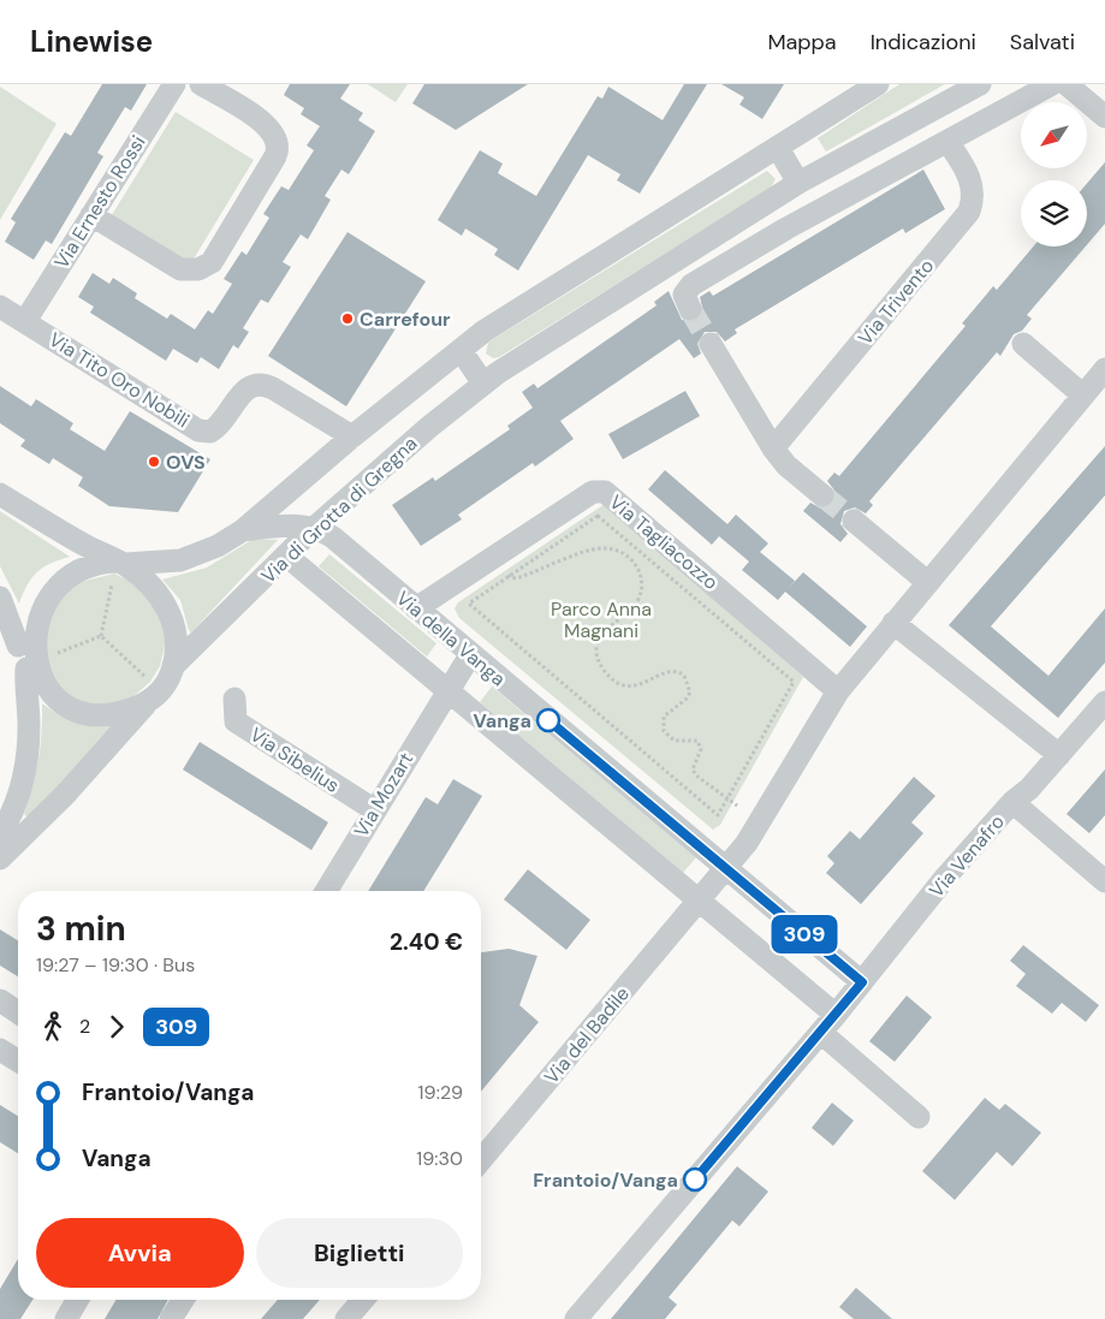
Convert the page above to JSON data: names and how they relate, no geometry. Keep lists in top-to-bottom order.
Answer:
{
  "streets": {
    "street": [
      "Via Ernesto Rossi",
      "Via Trivento",
      "Via Tito Oro Nobili",
      "Via di Grotta di Gregna",
      "Via Tagliacozzo",
      "Via della Vanga",
      "Via Sibelius",
      "Via Mozart",
      "Via Venafro",
      "Via del Badile"
    ]
  },
  "crossings": [
    ["Via Ernesto Rossi", "Via Tito Oro Nobili"],
    ["Via di Grotta di Gregna", "Via della Vanga"],
    ["Via Tagliacozzo", "Via della Vanga"],
    ["Via Tagliacozzo", "Via del Badile"],
    ["Via della Vanga", "Via Mozart"],
    ["Via della Vanga", "Via Venafro"],
    ["Via della Vanga", "Via del Badile"],
    ["Via Sibelius", "Via Mozart"]
  ],
  "parks": ["Parco Anna Magnani"],
  "places": [
    "Carrefour",
    "OVS",
    "Vanga",
    "Frantoio/Vanga"
  ],
  "lines": ["bus line 309"],
  "north": "bottom left",
  "page": {
    "header": "Linewise",
    "nav": ["Mappa", "Indicazioni", "Salvati"],
    "on_map": "309",
    "heading": ["3 min", "19:27 – 19:30 · Bus", "2.40 €"],
    "legs": ["2", "309"],
    "list": [
      {
        "name": "Frantoio/Vanga",
        "value": "19:29"
      },
      {
        "name": "Vanga",
        "value": "19:30"
      }
    ],
    "buttons": ["Avvia", "Biglietti"]
  }
}
